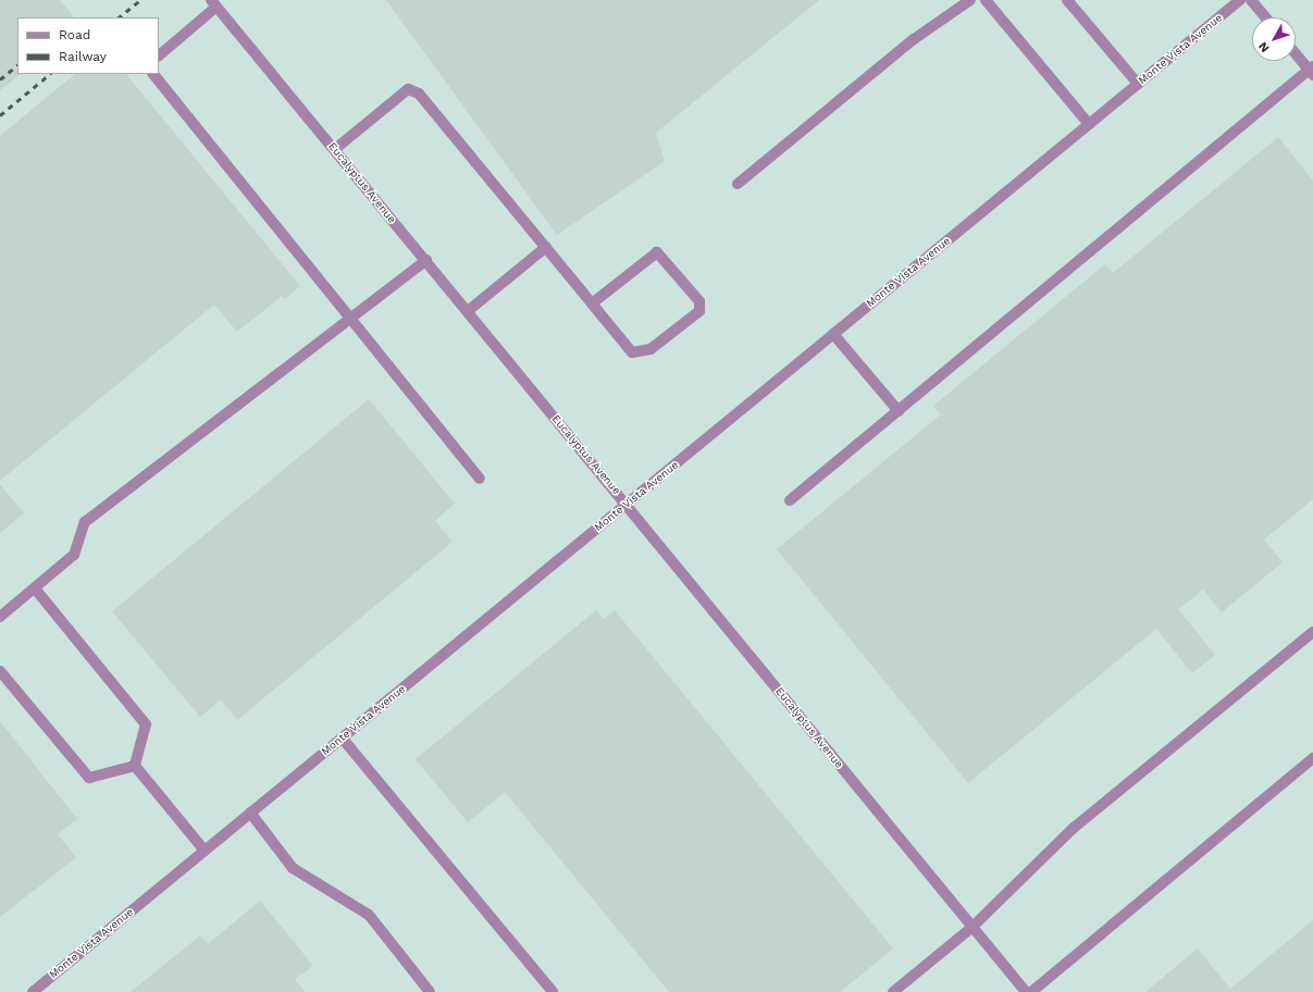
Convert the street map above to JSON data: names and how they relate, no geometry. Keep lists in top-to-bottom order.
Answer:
{
  "streets": {
    "street": ["Monte Vista Avenue", "Eucalyptus Avenue"]
  },
  "crossings": [
    ["Monte Vista Avenue", "Eucalyptus Avenue"]
  ],
  "legend": ["Road", "Railway"],
  "north": "bottom left"
}
